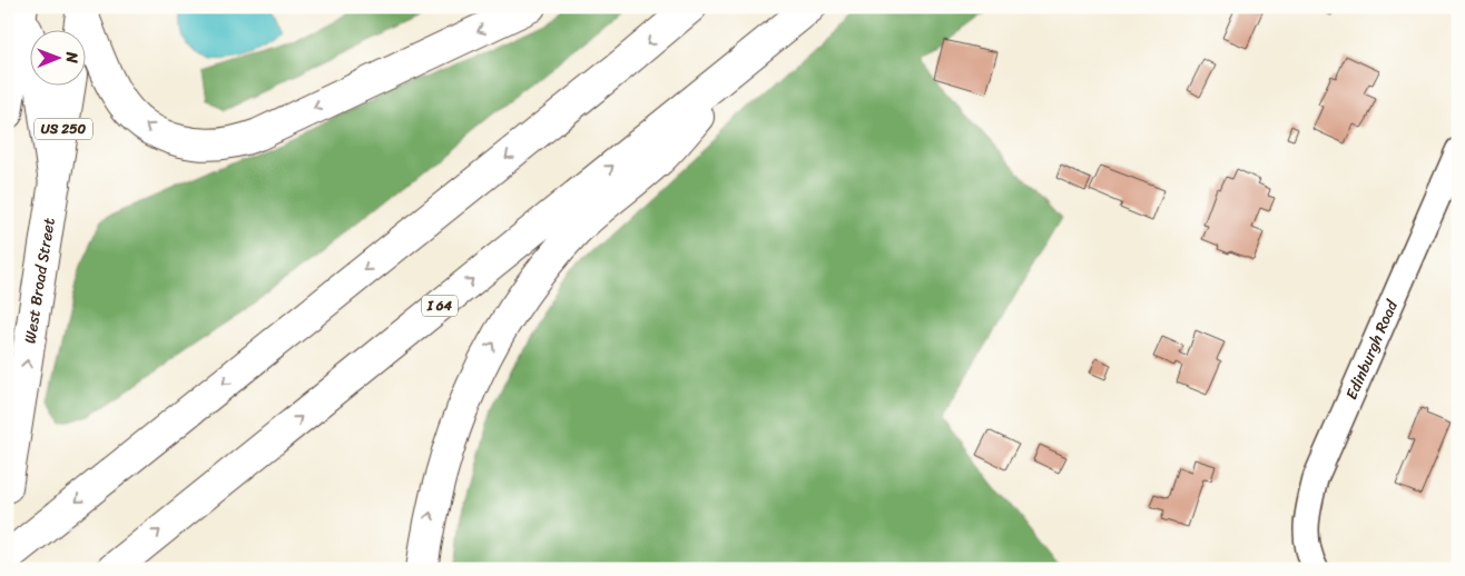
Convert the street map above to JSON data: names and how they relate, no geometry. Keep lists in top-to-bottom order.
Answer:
{
  "streets": {
    "main road": ["US 250", "West Broad Street", "I 64"],
    "street": ["Edinburgh Road"]
  },
  "one_way": ["West Broad Street"],
  "north": "right"
}
